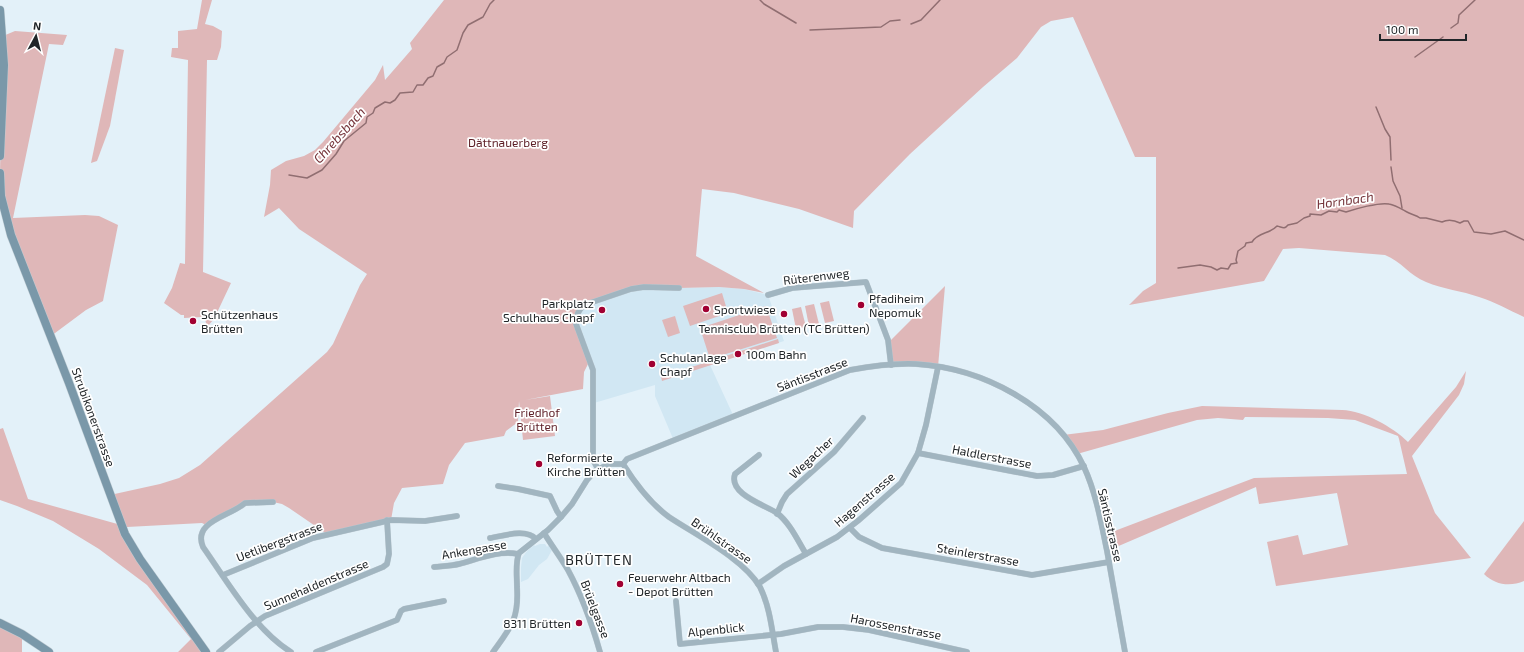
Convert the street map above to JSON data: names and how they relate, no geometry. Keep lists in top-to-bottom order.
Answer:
{
  "streets": {
    "street": [
      "Rüterenweg",
      "Säntisstrasse",
      "Strubikonerstrasse",
      "Haldlerstrasse",
      "Wegacher",
      "Hagenstrasse",
      "Brühlstrasse",
      "Uetlibergstrasse",
      "Ankengasse",
      "Steinlerstrasse",
      "Sunnehaldenstrasse",
      "Brüelgasse",
      "Harossenstrasse",
      "Alpenblick"
    ]
  },
  "crossings": [
    ["Rüterenweg", "Säntisstrasse"],
    ["Säntisstrasse", "Haldlerstrasse"],
    ["Säntisstrasse", "Hagenstrasse"],
    ["Säntisstrasse", "Brühlstrasse"],
    ["Säntisstrasse", "Steinlerstrasse"],
    ["Haldlerstrasse", "Hagenstrasse"],
    ["Hagenstrasse", "Brühlstrasse"],
    ["Hagenstrasse", "Steinlerstrasse"],
    ["Brühlstrasse", "Harossenstrasse"],
    ["Brühlstrasse", "Alpenblick"],
    ["Uetlibergstrasse", "Sunnehaldenstrasse"],
    ["Harossenstrasse", "Alpenblick"]
  ],
  "districts": ["BRÜTTEN"],
  "water": ["Chrebsbach", "Hornbach"],
  "parks": ["Dättnauerberg", "Friedhof Brütten"],
  "places": [
    "Pfadiheim Nepomuk",
    "Sportwiese",
    "Parkplatz Schulhaus Chapf",
    "Tennisclub Brütten (TC Brütten)",
    "Schützenhaus Brütten",
    "100m Bahn",
    "Schulanlage Chapf",
    "Reformierte Kirche Brütten",
    "Feuerwehr Altbach - Depot Brütten",
    "8311 Brütten"
  ],
  "scale_bar": "100 m",
  "north": "top"
}
